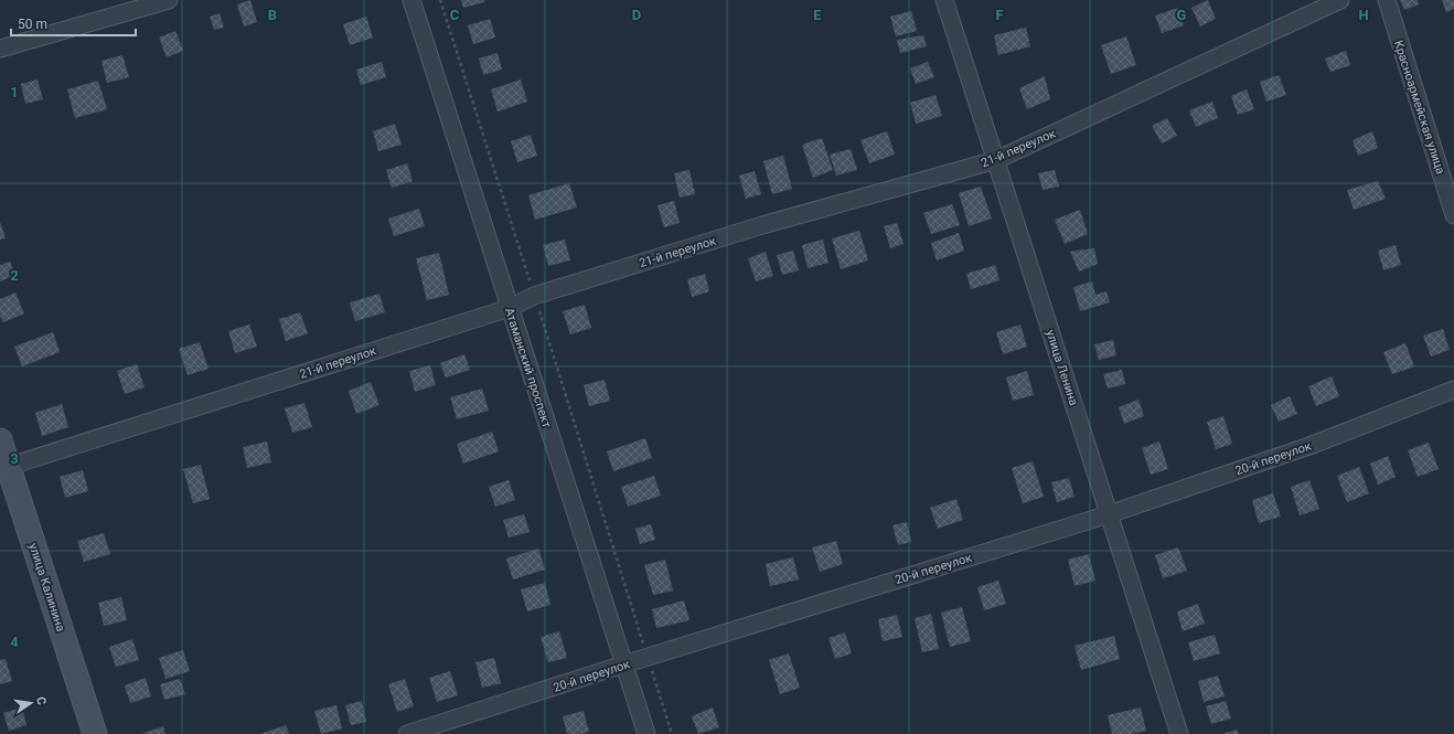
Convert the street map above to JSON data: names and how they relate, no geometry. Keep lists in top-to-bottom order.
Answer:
{
  "streets": {
    "main road": ["улица Калинина"],
    "street": [
      "Красноармейская улица",
      "21-й переулок",
      "Атаманский проспект",
      "улица Ленина",
      "20-й переулок"
    ]
  },
  "crossings": [
    ["21-й переулок", "Атаманский проспект"],
    ["21-й переулок", "улица Ленина"],
    ["21-й переулок", "улица Калинина"],
    ["Атаманский проспект", "20-й переулок"],
    ["улица Ленина", "20-й переулок"]
  ],
  "scale_bar": "50 m",
  "north": "right",
  "grid": {
    "columns": [
      "B",
      "C",
      "D",
      "E",
      "F",
      "G",
      "H"
    ],
    "rows": [
      "1",
      "2",
      "3",
      "4"
    ]
  }
}
